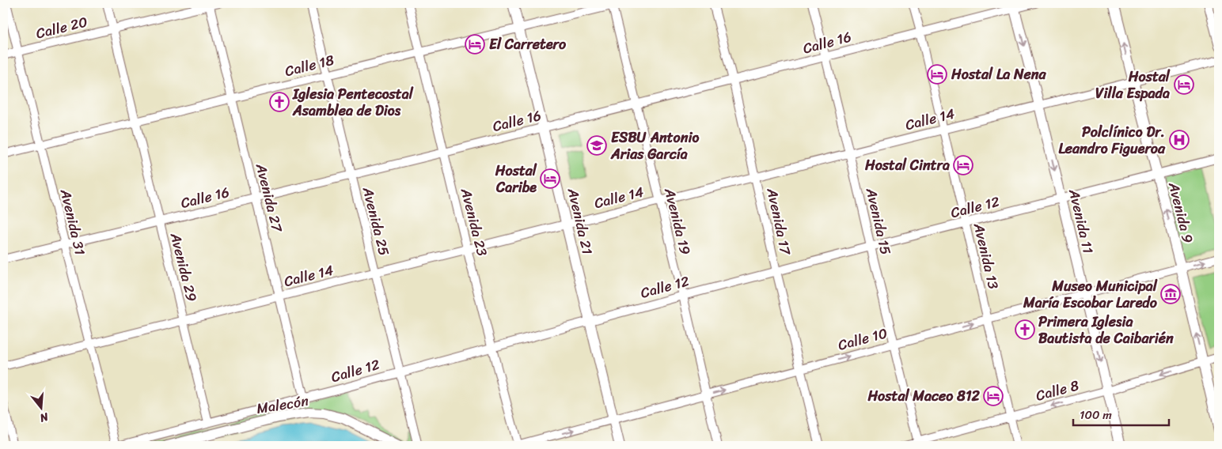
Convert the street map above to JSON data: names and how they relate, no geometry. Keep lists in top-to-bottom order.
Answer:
{
  "streets": {
    "main road": [
      "Avenida 9",
      "Avenida 21",
      "Avenida 11",
      "Malecón"
    ],
    "street": [
      "Calle 20",
      "Calle 16",
      "Calle 18",
      "Calle 14",
      "Avenida 27",
      "Calle 12",
      "Avenida 25",
      "Avenida 19",
      "Avenida 17",
      "Avenida 15",
      "Avenida 31",
      "Avenida 23",
      "Avenida 13",
      "Avenida 29",
      "Calle 10",
      "Calle 8"
    ]
  },
  "crossings": [
    ["Calle 20", "Avenida 27"],
    ["Calle 20", "Avenida 31"],
    ["Calle 20", "Avenida 29"],
    ["Calle 16", "Avenida 27"],
    ["Calle 16", "Avenida 25"],
    ["Calle 16", "Avenida 21"],
    ["Calle 16", "Avenida 19"],
    ["Calle 16", "Avenida 17"],
    ["Calle 16", "Avenida 15"],
    ["Calle 16", "Avenida 11"],
    ["Calle 16", "Avenida 31"],
    ["Calle 16", "Avenida 23"],
    ["Calle 16", "Avenida 13"],
    ["Calle 16", "Avenida 29"],
    ["Calle 18", "Avenida 27"],
    ["Calle 18", "Avenida 25"],
    ["Calle 18", "Avenida 21"],
    ["Calle 18", "Avenida 19"],
    ["Calle 18", "Avenida 31"],
    ["Calle 18", "Avenida 23"],
    ["Calle 18", "Avenida 29"],
    ["Calle 14", "Avenida 27"],
    ["Calle 14", "Avenida 9"],
    ["Calle 14", "Avenida 25"],
    ["Calle 14", "Avenida 21"],
    ["Calle 14", "Avenida 19"],
    ["Calle 14", "Avenida 17"],
    ["Calle 14", "Avenida 15"],
    ["Calle 14", "Avenida 11"],
    ["Calle 14", "Avenida 31"],
    ["Calle 14", "Avenida 23"],
    ["Calle 14", "Avenida 13"],
    ["Calle 14", "Avenida 29"],
    ["Avenida 27", "Calle 12"],
    ["Calle 12", "Avenida 9"],
    ["Calle 12", "Avenida 25"],
    ["Calle 12", "Avenida 21"],
    ["Calle 12", "Avenida 19"],
    ["Calle 12", "Avenida 17"],
    ["Calle 12", "Avenida 15"],
    ["Calle 12", "Avenida 11"],
    ["Calle 12", "Avenida 31"],
    ["Calle 12", "Avenida 23"],
    ["Calle 12", "Avenida 13"],
    ["Calle 12", "Avenida 29"],
    ["Avenida 9", "Calle 10"],
    ["Avenida 9", "Calle 8"],
    ["Avenida 21", "Calle 10"],
    ["Avenida 19", "Calle 10"],
    ["Avenida 17", "Calle 10"],
    ["Avenida 15", "Calle 10"],
    ["Avenida 15", "Calle 8"],
    ["Avenida 11", "Calle 10"],
    ["Avenida 11", "Calle 8"],
    ["Avenida 23", "Calle 10"],
    ["Avenida 13", "Calle 10"],
    ["Avenida 13", "Calle 8"]
  ],
  "one_way": [
    "Avenida 9",
    "Avenida 11",
    "Calle 10",
    "Calle 8"
  ],
  "places": {
    "hotel": [
      "El Carretero",
      "Hostal La Nena",
      "Hostal Villa Espada",
      "Hostal Cintra",
      "Hostal Caribe",
      "Hostal Maceo 812"
    ],
    "church": ["Iglesia Pentecostal Asamblea de Dios", "Primera Iglesia Bautista de Caibarién"],
    "hospital": ["Polclínico Dr. Leandro Figueroa"],
    "school or university": ["ESBU Antonio Arias García"],
    "museum": ["Museo Municipal María Escobar Laredo"]
  },
  "scale_bar": "100 m",
  "north": "bottom"
}
